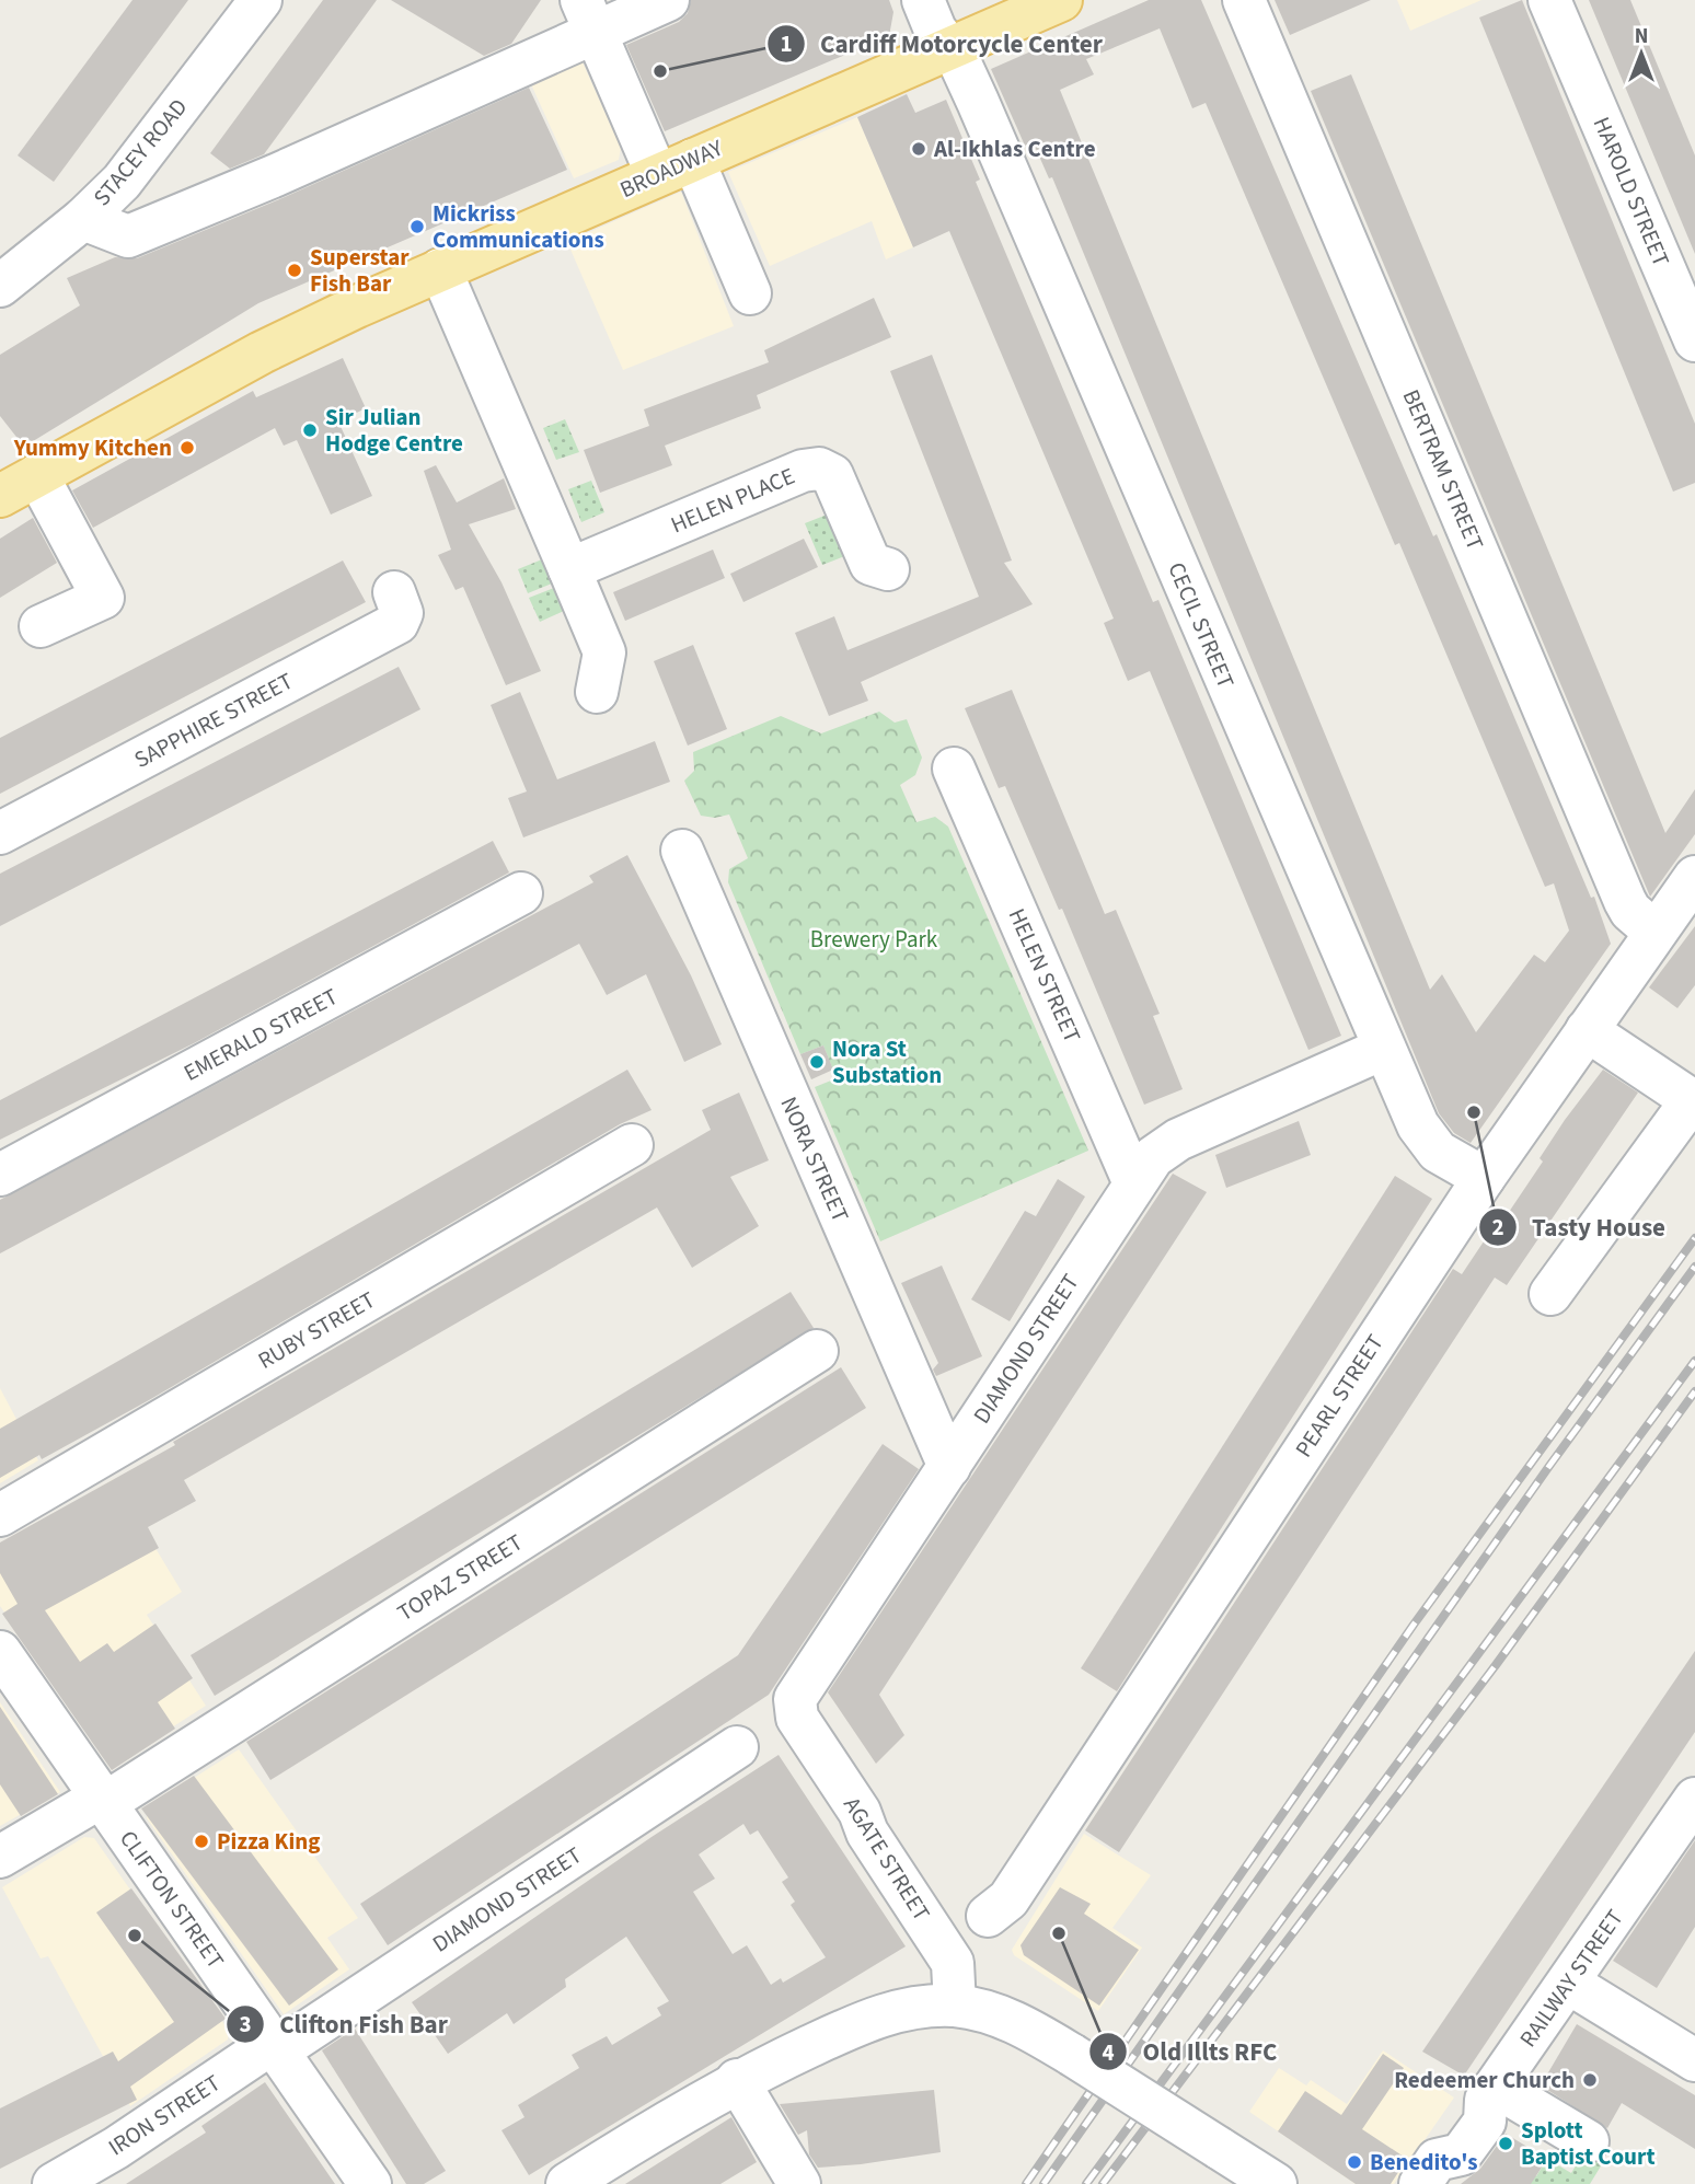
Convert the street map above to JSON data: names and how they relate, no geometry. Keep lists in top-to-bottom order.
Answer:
{
  "streets": {
    "main road": ["BROADWAY"],
    "street": [
      "STACEY ROAD",
      "HAROLD STREET",
      "BERTRAM STREET",
      "HELEN PLACE",
      "CECIL STREET",
      "SAPPHIRE STREET",
      "HELEN STREET",
      "EMERALD STREET",
      "NORA STREET",
      "RUBY STREET",
      "DIAMOND STREET",
      "PEARL STREET",
      "TOPAZ STREET",
      "AGATE STREET",
      "CLIFTON STREET",
      "RAILWAY STREET",
      "IRON STREET"
    ]
  },
  "crossings": [
    ["BROADWAY", "CECIL STREET"],
    ["BERTRAM STREET", "PEARL STREET"],
    ["CECIL STREET", "DIAMOND STREET"],
    ["CECIL STREET", "PEARL STREET"],
    ["HELEN STREET", "DIAMOND STREET"],
    ["NORA STREET", "DIAMOND STREET"],
    ["DIAMOND STREET", "AGATE STREET"],
    ["DIAMOND STREET", "CLIFTON STREET"],
    ["DIAMOND STREET", "IRON STREET"],
    ["TOPAZ STREET", "CLIFTON STREET"],
    ["CLIFTON STREET", "IRON STREET"]
  ],
  "parks": ["Brewery Park"],
  "places": [
    "Cardiff Motorcycle Center",
    "Al-Ikhlas Centre",
    "Mickriss Communications",
    "Superstar Fish Bar",
    "Sir Julian Hodge Centre",
    "Yummy Kitchen",
    "Nora St Substation",
    "Tasty House",
    "Pizza King",
    "Old Illts RFC",
    "Clifton Fish Bar",
    "Redeemer Church",
    "Splott Baptist Court",
    "Benedito's"
  ],
  "north": "top"
}
